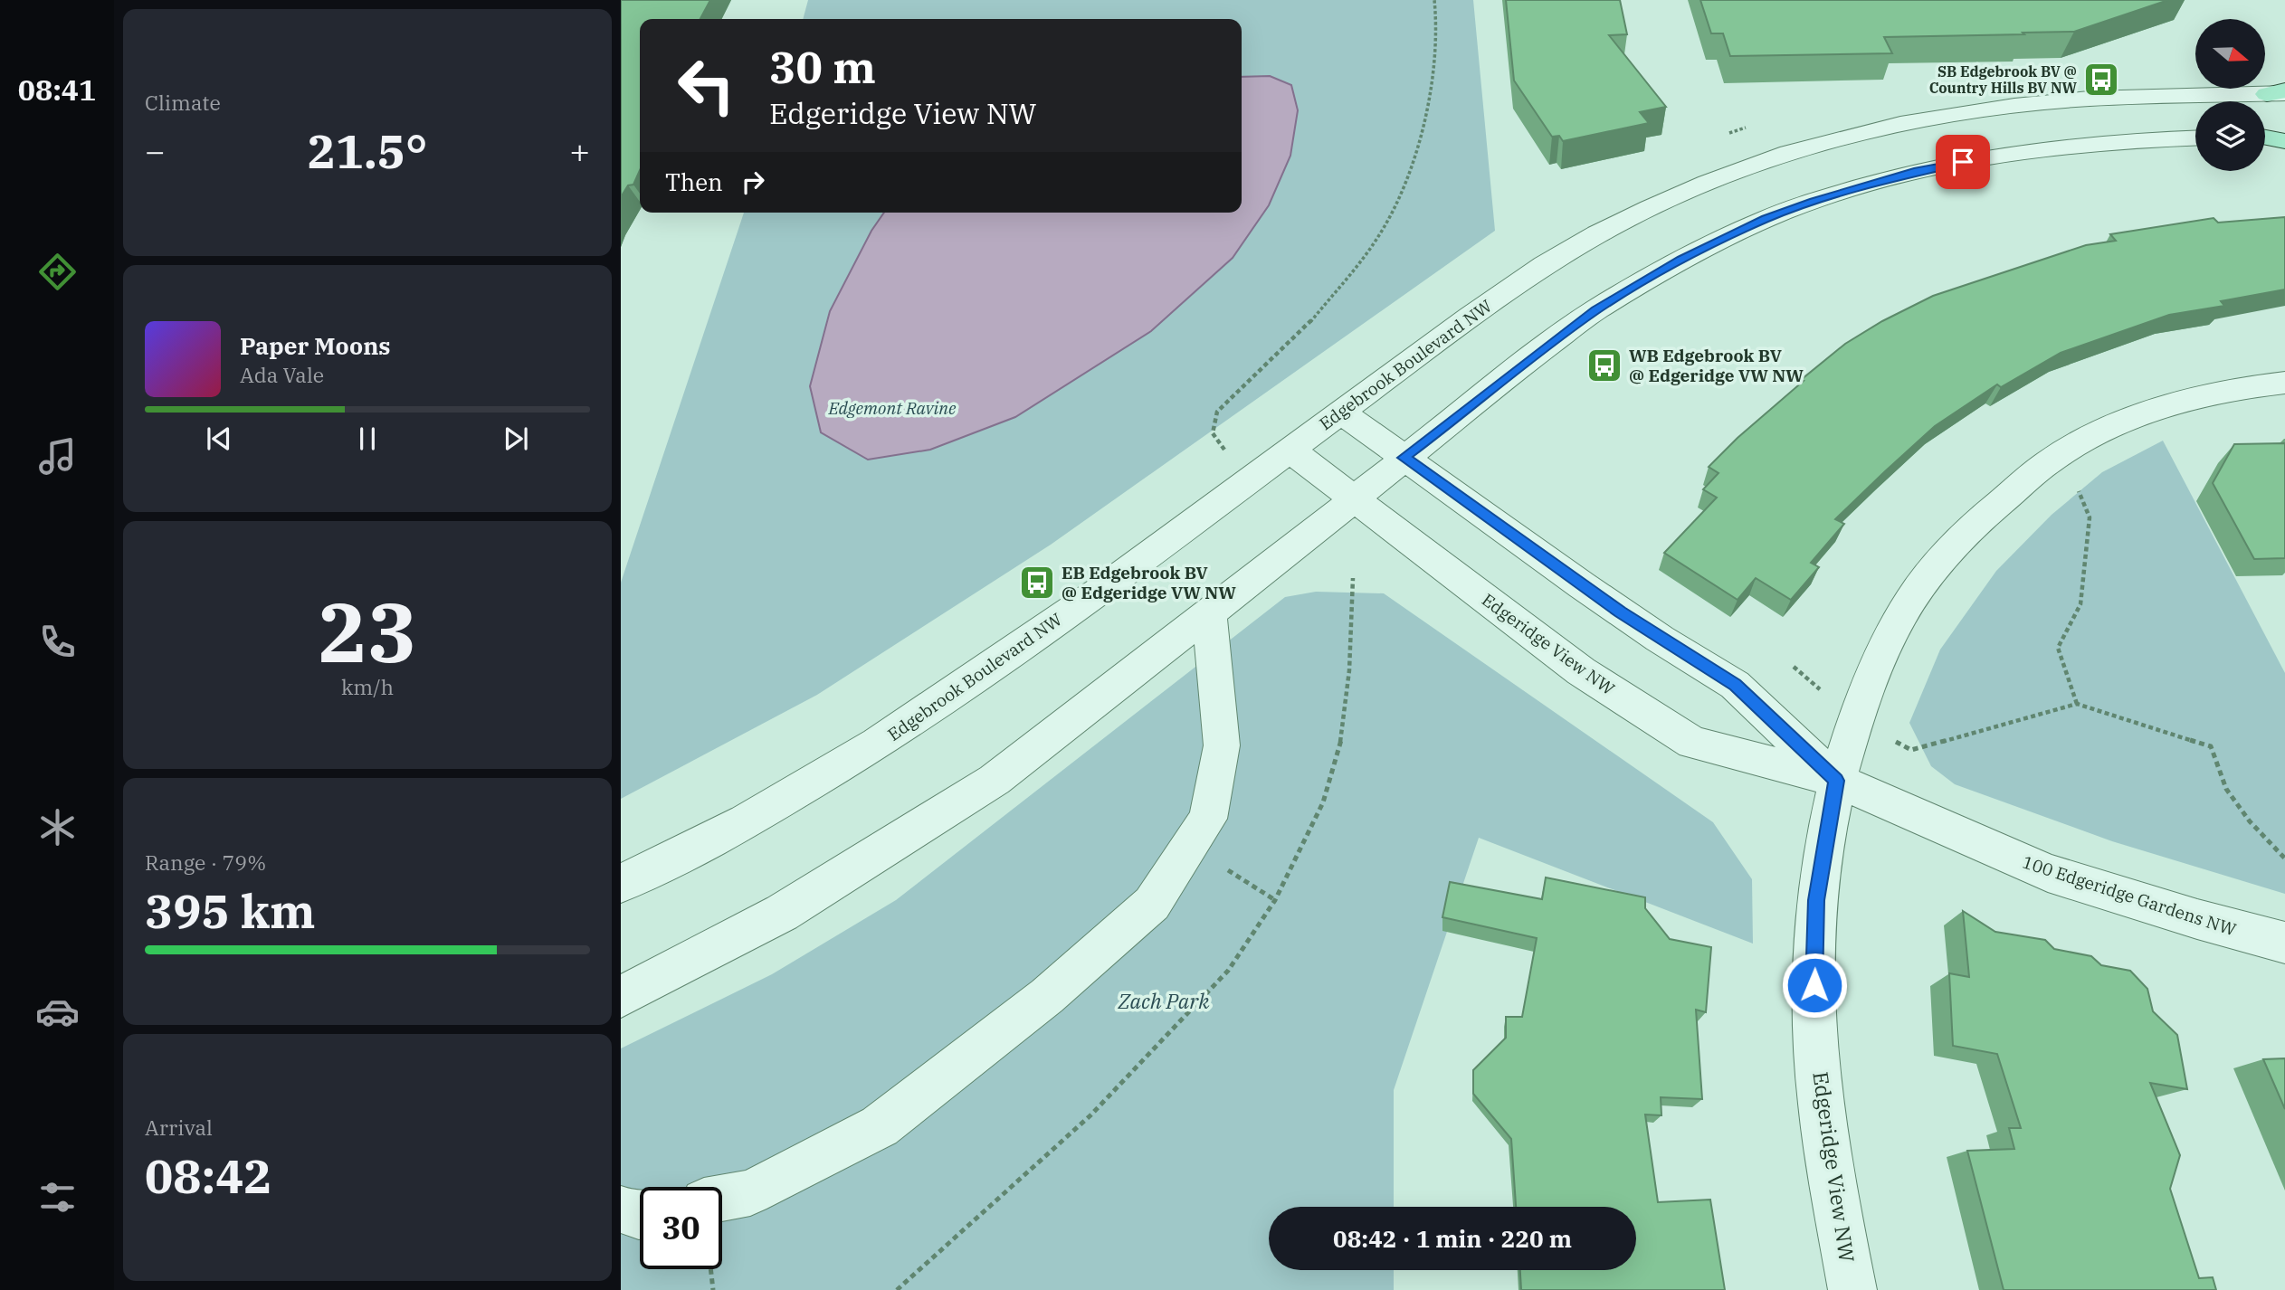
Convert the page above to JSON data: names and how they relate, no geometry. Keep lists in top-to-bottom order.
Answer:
{
  "streets": {
    "street": ["Edgebrook Boulevard NW", "Edgeridge View NW", "100 Edgeridge Gardens NW"]
  },
  "crossings": [
    ["Edgebrook Boulevard NW", "Edgeridge View NW"],
    ["Edgeridge View NW", "100 Edgeridge Gardens NW"]
  ],
  "parks": ["Edgemont Ravine", "Zach Park"],
  "places": {
    "bus stop": ["SB Edgebrook BV @ Country Hills BV NW", "WB Edgebrook BV @ Edgeridge VW NW", "EB Edgebrook BV @ Edgeridge VW NW"]
  },
  "north": "right",
  "page": {
    "tabs": "08:41",
    "tile": [
      "Climate",
      ["23", "km/h"],
      ["Range · 79%", "395 km"],
      ["Arrival", "08:42"]
    ],
    "turn": ["30 m", "Edgeridge View NW"],
    "heat": ["−", "21.5°", "+"],
    "then": "Then",
    "song": ["Paper Moons", "Ada Vale"],
    "limit": "30",
    "trip": "08:42 · 1 min · 220 m"
  }
}
